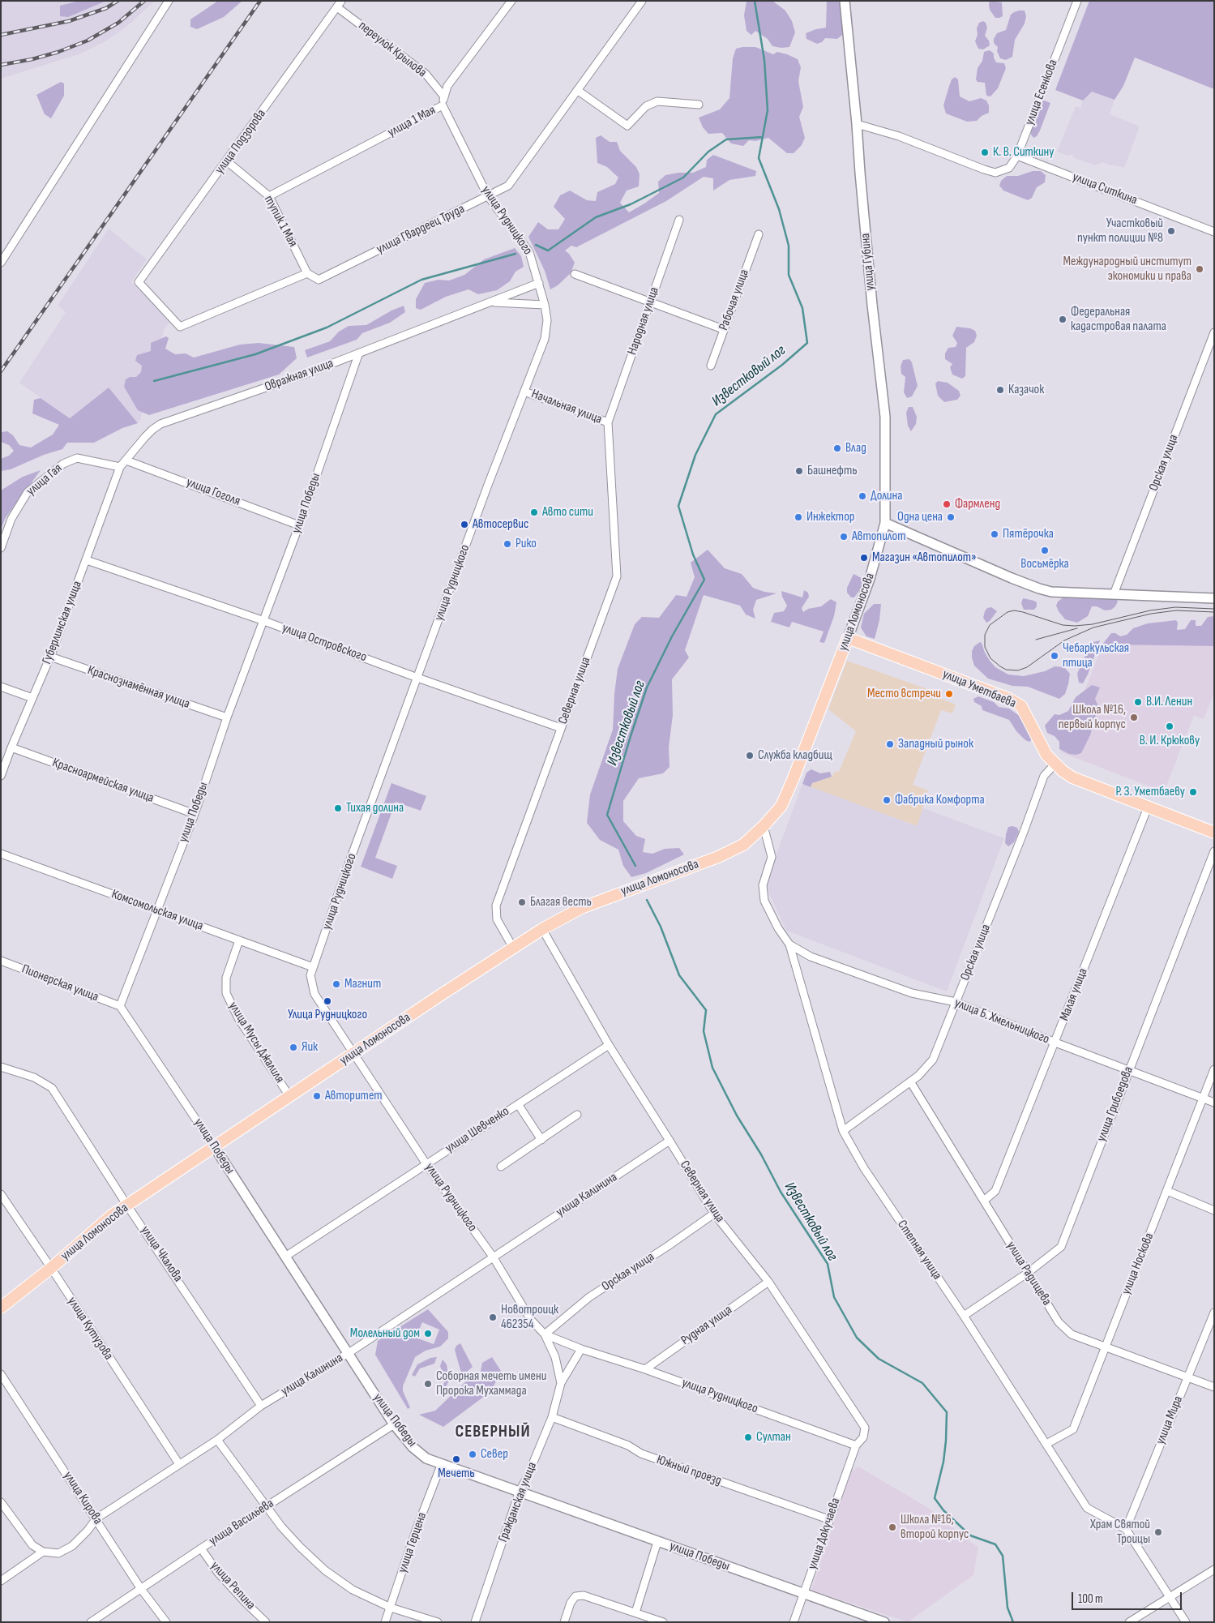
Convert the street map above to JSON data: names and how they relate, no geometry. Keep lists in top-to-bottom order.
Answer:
{
  "streets": {
    "main road": ["улица Ломоносова", "улица Уметбаева"],
    "street": [
      "переулок Крылова",
      "улица Есенкова",
      "улица 1 Мая",
      "улица Подзорова",
      "улица Ситкина",
      "улица Рудницкого",
      "тупик 1 Мая",
      "улица Гвардеец Труда",
      "улица Губина",
      "Рабочая улица",
      "Народная улица",
      "Овражная улица",
      "Начальная улица",
      "Орская улица",
      "улица Гая",
      "улица Гоголя",
      "улица Победы",
      "Губерлинская улица",
      "улица Островского",
      "Краснознамённая улица",
      "Северная улица",
      "Красноармейская улица",
      "Комсомольская улица",
      "Пионерская улица",
      "Малая улица",
      "улица Б. Хмельницкого",
      "улица Мусы Джалиля",
      "улица Грибоедова",
      "улица Шевченко",
      "улица Калинина",
      "Степная улица",
      "улица Чкалова",
      "улица Носкова",
      "улица Радищева",
      "Рудная улица",
      "улица Кутузова",
      "улица Мира",
      "Южный проезд",
      "улица Кирова",
      "Гражданская улица",
      "улица Васильева",
      "улица Докучаева",
      "улица Герцена",
      "улица Репина"
    ]
  },
  "crossings": [
    ["переулок Крылова", "улица 1 Мая"],
    ["переулок Крылова", "улица Подзорова"],
    ["улица Есенкова", "улица Ситкина"],
    ["улица Есенкова", "улица Губина"],
    ["улица 1 Мая", "улица Рудницкого"],
    ["улица 1 Мая", "тупик 1 Мая"],
    ["улица Подзорова", "тупик 1 Мая"],
    ["улица Подзорова", "улица Гвардеец Труда"],
    ["улица Рудницкого", "улица Гвардеец Труда"],
    ["улица Рудницкого", "Овражная улица"],
    ["улица Рудницкого", "Начальная улица"],
    ["улица Рудницкого", "Орская улица"],
    ["улица Рудницкого", "улица Ломоносова"],
    ["улица Рудницкого", "улица Островского"],
    ["улица Рудницкого", "Северная улица"],
    ["улица Рудницкого", "Комсомольская улица"],
    ["улица Рудницкого", "улица Шевченко"],
    ["улица Рудницкого", "улица Калинина"],
    ["улица Рудницкого", "Рудная улица"],
    ["улица Рудницкого", "Гражданская улица"],
    ["улица Рудницкого", "улица Докучаева"],
    ["тупик 1 Мая", "улица Гвардеец Труда"],
    ["улица Губина", "улица Ломоносова"],
    ["Народная улица", "Начальная улица"],
    ["Народная улица", "Северная улица"],
    ["Овражная улица", "улица Гая"],
    ["Овражная улица", "улица Гоголя"],
    ["Овражная улица", "улица Победы"],
    ["Овражная улица", "Губерлинская улица"],
    ["Начальная улица", "Северная улица"],
    ["Орская улица", "улица Уметбаева"],
    ["Орская улица", "Северная улица"],
    ["Орская улица", "улица Б. Хмельницкого"],
    ["Орская улица", "Степная улица"],
    ["Орская улица", "улица Радищева"],
    ["Орская улица", "Гражданская улица"],
    ["улица Гая", "Губерлинская улица"],
    ["улица Гоголя", "улица Победы"],
    ["улица Победы", "улица Ломоносова"],
    ["улица Победы", "улица Островского"],
    ["улица Победы", "Краснознамённая улица"],
    ["улица Победы", "Красноармейская улица"],
    ["улица Победы", "Комсомольская улица"],
    ["улица Победы", "Пионерская улица"],
    ["улица Победы", "улица Шевченко"],
    ["улица Победы", "улица Калинина"],
    ["улица Победы", "Гражданская улица"],
    ["улица Победы", "улица Васильева"],
    ["улица Победы", "улица Докучаева"],
    ["улица Победы", "улица Герцена"],
    ["улица Ломоносова", "улица Уметбаева"],
    ["улица Ломоносова", "Северная улица"],
    ["улица Ломоносова", "улица Мусы Джалиля"],
    ["улица Ломоносова", "Степная улица"],
    ["улица Ломоносова", "улица Чкалова"],
    ["улица Ломоносова", "улица Кутузова"],
    ["Губерлинская улица", "улица Островского"],
    ["Губерлинская улица", "Краснознамённая улица"],
    ["Губерлинская улица", "Красноармейская улица"],
    ["улица Островского", "Северная улица"],
    ["улица Уметбаева", "Малая улица"],
    ["Северная улица", "улица Шевченко"],
    ["Северная улица", "улица Калинина"],
    ["Северная улица", "Рудная улица"],
    ["Северная улица", "улица Докучаева"],
    ["Комсомольская улица", "улица Мусы Джалиля"],
    ["Малая улица", "улица Б. Хмельницкого"],
    ["Малая улица", "улица Радищева"],
    ["улица Б. Хмельницкого", "улица Грибоедова"],
    ["улица Б. Хмельницкого", "Степная улица"],
    ["улица Б. Хмельницкого", "улица Носкова"],
    ["улица Грибоедова", "Степная улица"],
    ["улица Грибоедова", "улица Радищева"],
    ["улица Калинина", "улица Чкалова"],
    ["улица Калинина", "улица Кутузова"],
    ["улица Калинина", "улица Кирова"],
    ["Степная улица", "улица Носкова"],
    ["Степная улица", "улица Мира"],
    ["улица Носкова", "улица Радищева"],
    ["улица Радищева", "улица Мира"],
    ["Южный проезд", "Гражданская улица"],
    ["Южный проезд", "улица Докучаева"],
    ["улица Кирова", "улица Васильева"],
    ["улица Васильева", "улица Репина"]
  ],
  "districts": ["СЕВЕРНЫЙ"],
  "water": ["Известковый лог"],
  "places": [
    "К. В. Ситкину",
    "Участковый пункт полиции №8",
    "Международный институт экономики и права",
    "Федеральная кадастровая палата",
    "Казачок",
    "Влад",
    "Башнефть",
    "Долина",
    "Фармленд",
    "Авто сити",
    "Инжектор",
    "Одна цена",
    "Автосервис",
    "Пятёрочка",
    "Автопилот",
    "Рико",
    "Восьмёрка",
    "Магазин «Автопилот»",
    "Чебаркульская птица",
    "Место встречи",
    "В.И. Ленин",
    "Школа №16, первый корпус",
    "В. И. Крюкову",
    "Западный рынок",
    "Служба кладбищ",
    "Р. З. Уметбаеву",
    "Фабрика Комфорта",
    "Тихая долина",
    "Благая весть",
    "Магнит",
    "Улица Рудницкого",
    "Яик",
    "Авторитет",
    "Новотроицк 462354",
    "Молельный дом",
    "Соборная мечеть имени Пророка Мухаммада",
    "Султан",
    "Север",
    "Мечеть",
    "Школа №16, второй корпус",
    "Храм Святой Троицы"
  ],
  "scale_bar": "100 m"
}
